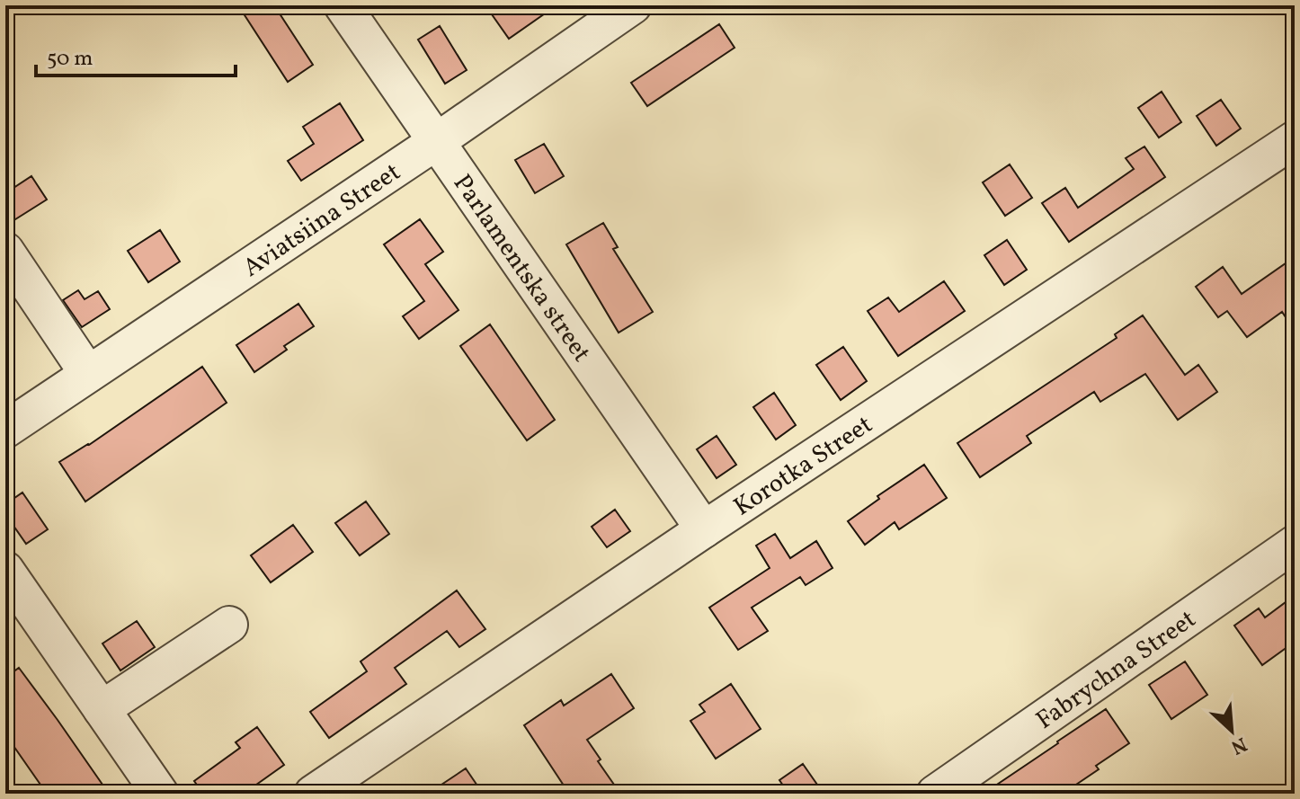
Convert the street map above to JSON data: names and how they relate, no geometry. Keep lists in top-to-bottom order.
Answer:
{
  "streets": {
    "street": [
      "Aviatsiina Street",
      "Parlamentska street",
      "Korotka Street",
      "Fabrychna Street"
    ]
  },
  "crossings": [
    ["Aviatsiina Street", "Parlamentska street"],
    ["Parlamentska street", "Korotka Street"]
  ],
  "scale_bar": "50 m",
  "north": "bottom right"
}
